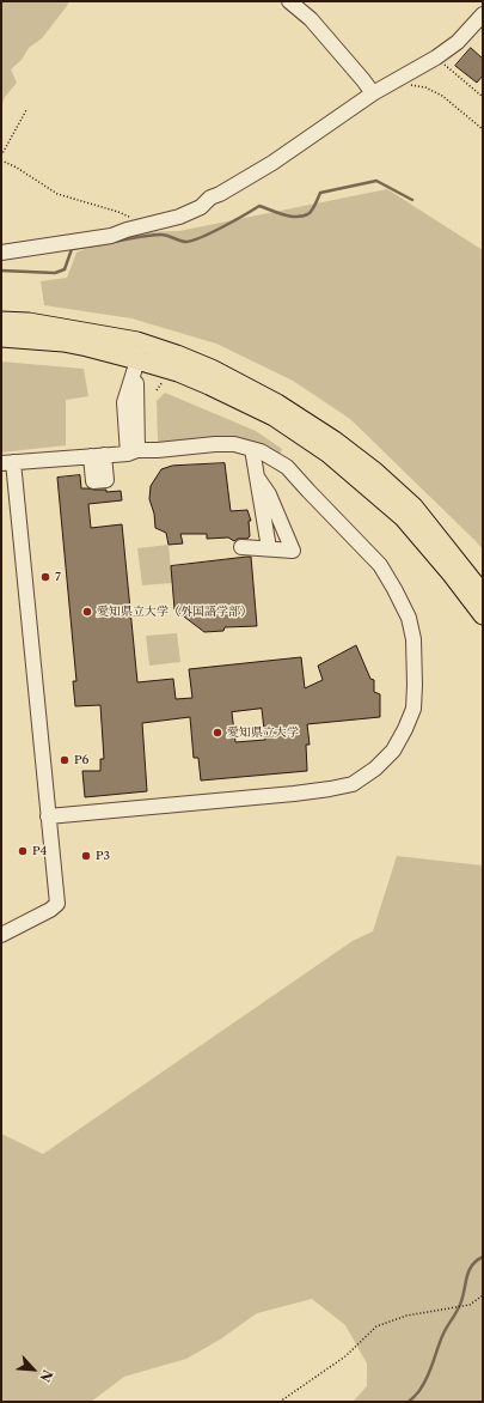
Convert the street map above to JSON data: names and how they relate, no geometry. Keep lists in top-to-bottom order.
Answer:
{
  "places": [
    "7",
    "愛知県立大学（外国語学部）",
    "愛知県立大学",
    "P6",
    "P4",
    "P3"
  ],
  "north": "bottom right"
}
